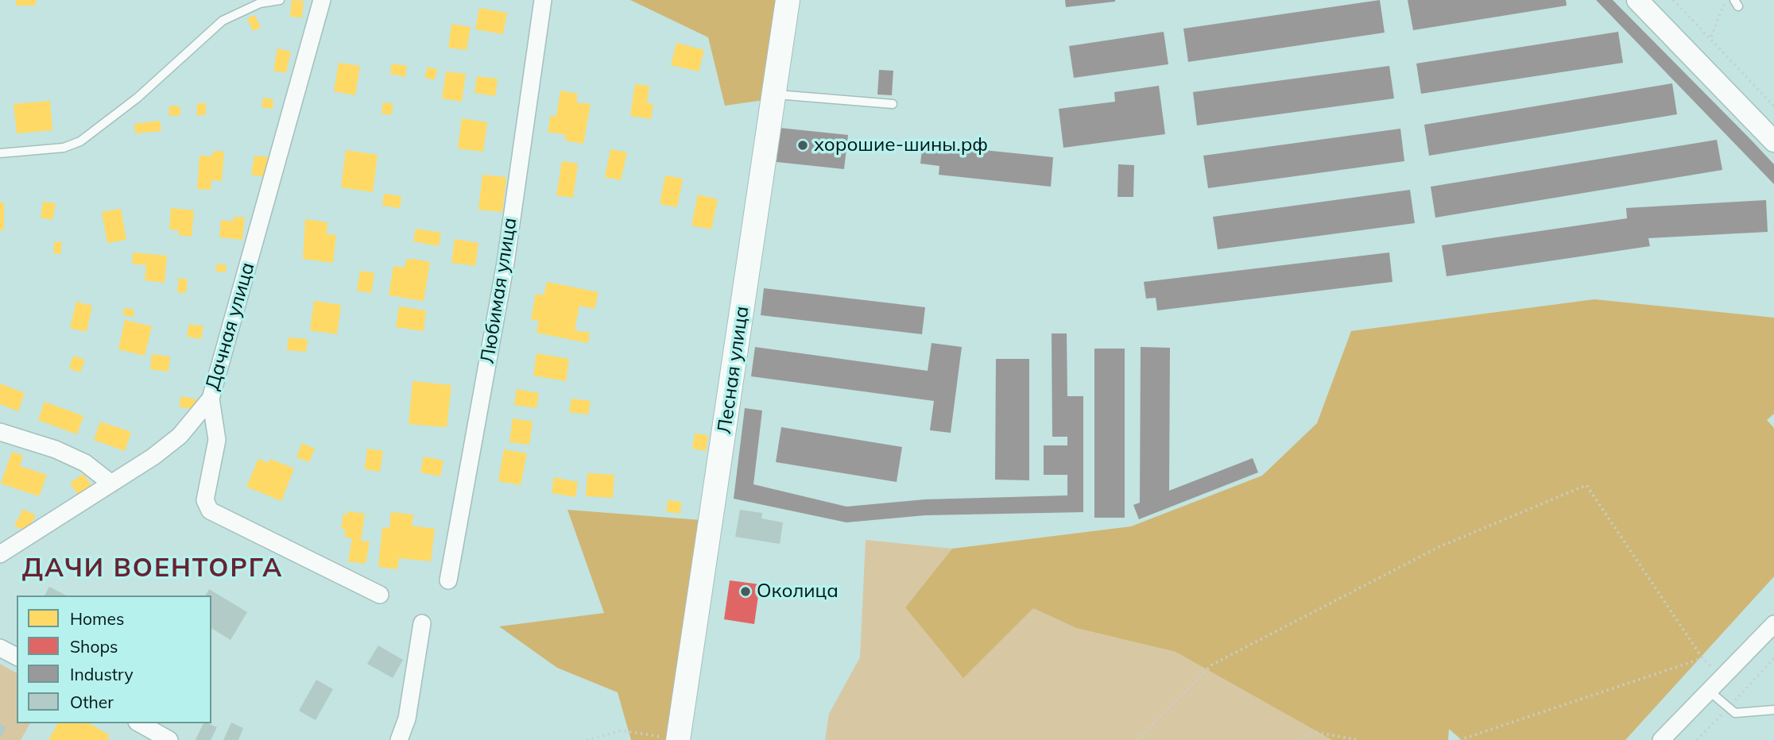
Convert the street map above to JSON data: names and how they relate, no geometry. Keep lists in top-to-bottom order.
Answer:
{
  "streets": {
    "main road": ["Лесная улица"],
    "street": ["Любимая улица", "Дачная улица"]
  },
  "districts": ["ДАЧИ ВОЕНТОРГА"],
  "places": ["хорошие-шины.рф", "Околица"],
  "legend": [
    "Homes",
    "Shops",
    "Industry",
    "Other"
  ]
}
